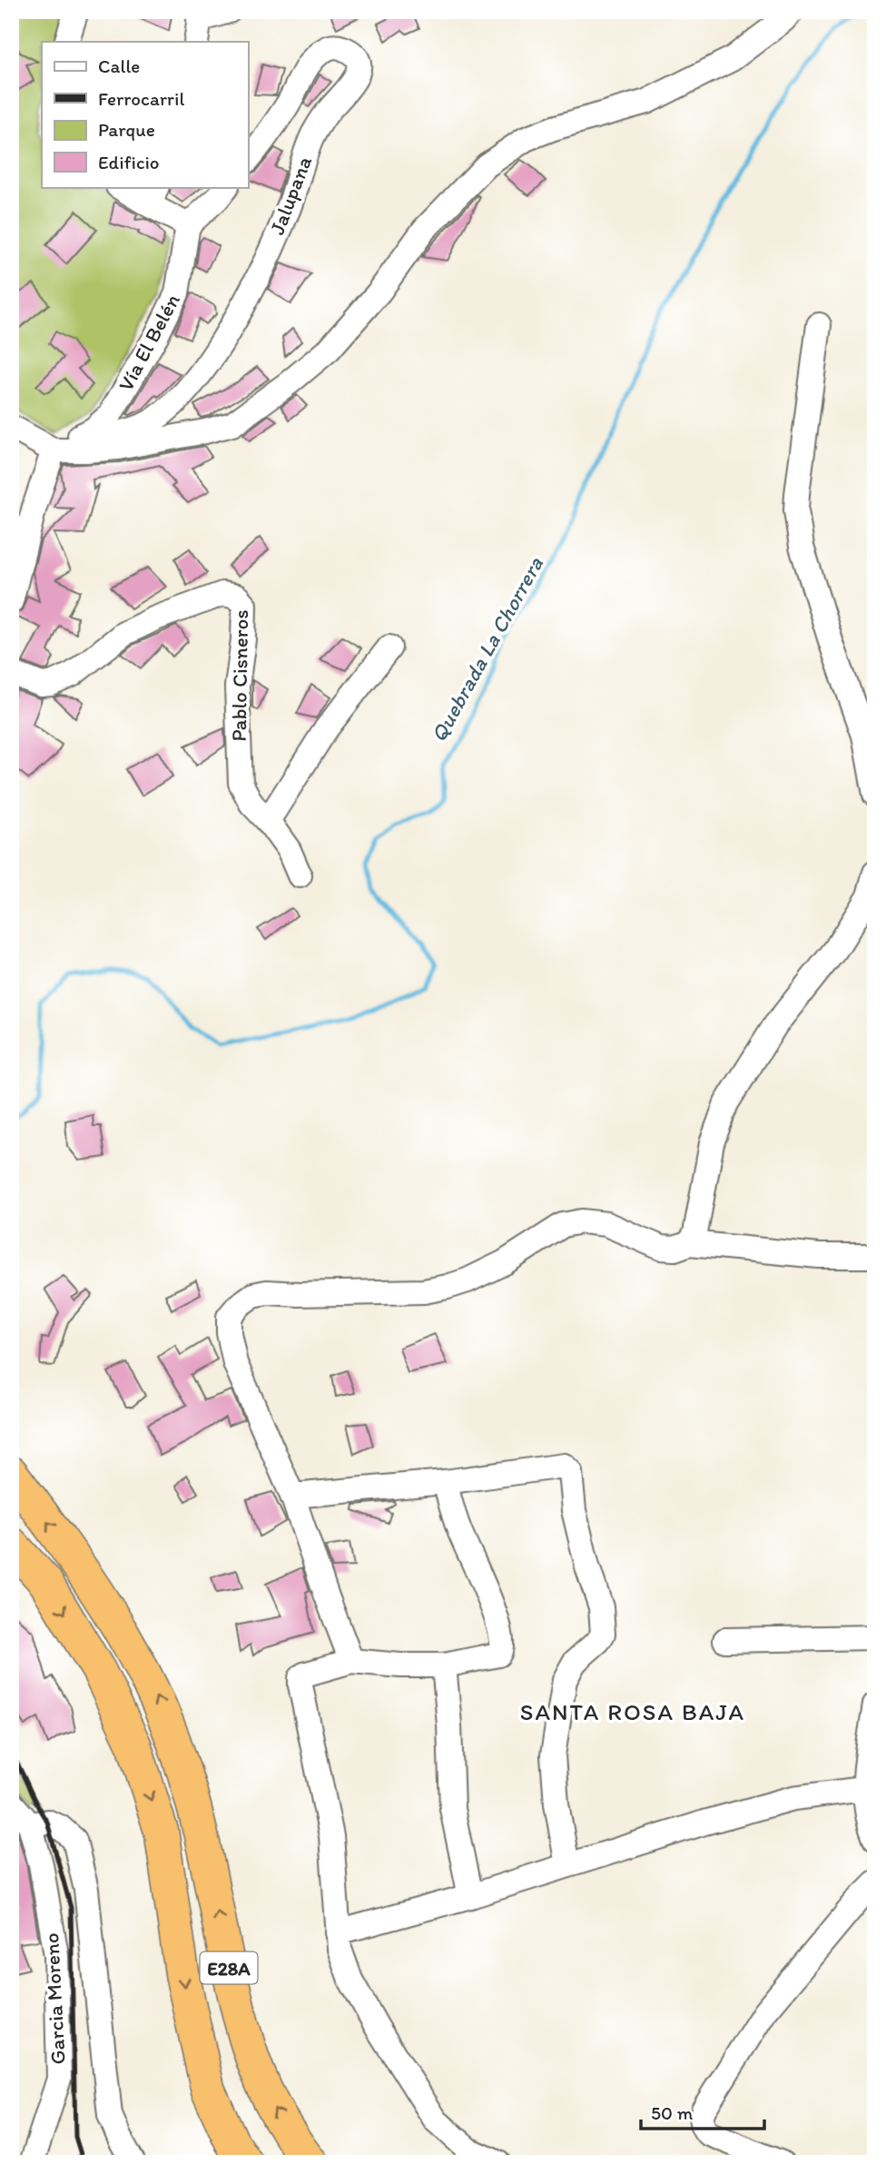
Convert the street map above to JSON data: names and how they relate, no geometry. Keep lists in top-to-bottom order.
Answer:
{
  "streets": {
    "highway": ["E28A"],
    "street": [
      "Jalupana",
      "Vía El Belén",
      "Pablo Cisneros",
      "Garcia Moreno"
    ]
  },
  "crossings": [
    ["Jalupana", "Vía El Belén"]
  ],
  "districts": ["SANTA ROSA BAJA"],
  "water": ["Quebrada La Chorrera"],
  "legend": [
    "Calle",
    "Ferrocarril",
    "Parque",
    "Edificio"
  ],
  "scale_bar": "50 m"
}
